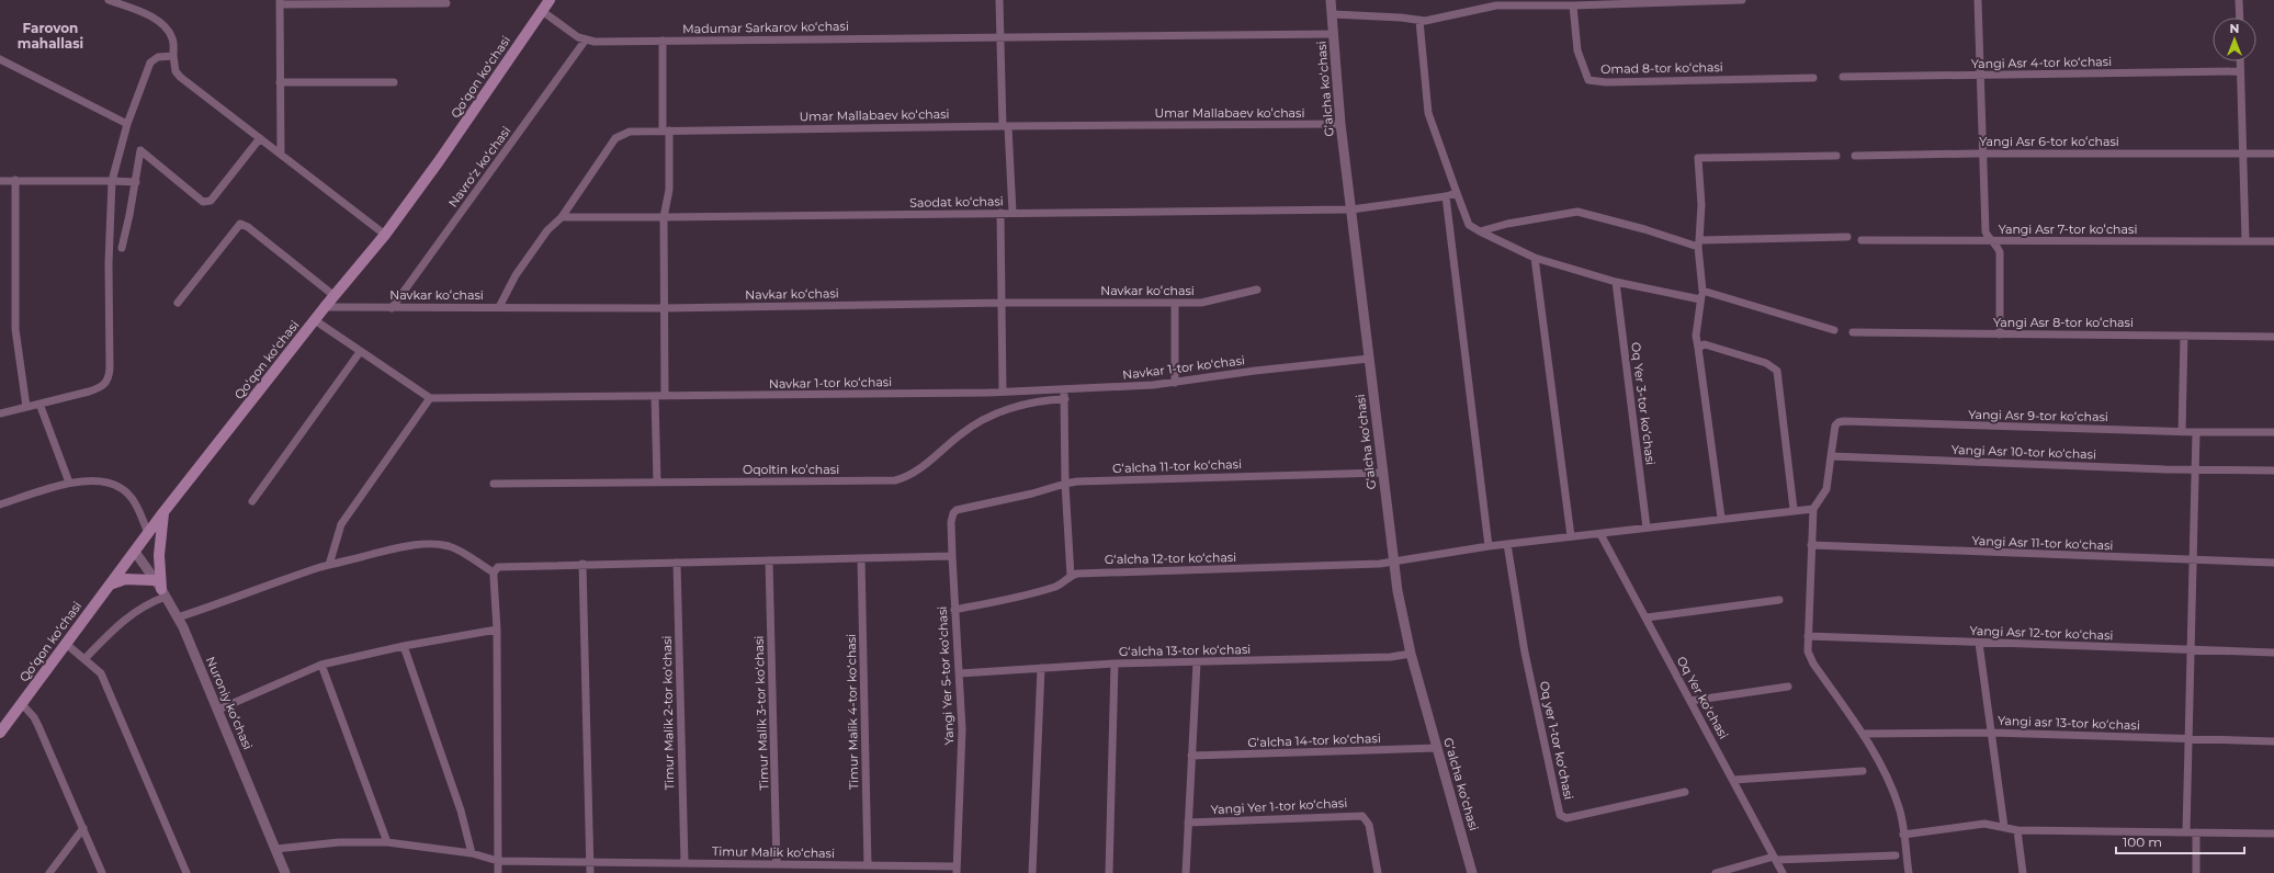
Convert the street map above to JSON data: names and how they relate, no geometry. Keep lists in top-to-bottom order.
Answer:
{
  "streets": {
    "main road": ["Qoʻqon koʻchasi"],
    "street": [
      "Madumar Sarkarov koʻchasi",
      "Yangi Asr 4-tor koʻchasi",
      "Omad 8-tor koʻchasi",
      "Gʻalcha koʻchasi",
      "Umar Mallabaev koʻchasi",
      "Yangi Asr 6-tor koʻchasi",
      "Navroʻz koʻchasi",
      "Saodat koʻchasi",
      "Yangi Asr 7-tor koʻchasi",
      "Navkar koʻchasi",
      "Yangi Asr 8-tor koʻchasi",
      "Navkar 1-tor koʻchasi",
      "Oq Yer 3-tor koʻchasi",
      "Yangi Asr 9-tor koʻchasi",
      "Yangi Asr 10-tor koʻchasi",
      "Gʻalcha 11-tor koʻchasi",
      "Oqoltin koʻchasi",
      "Yangi Asr 11-tor koʻchasi",
      "Gʻalcha 12-tor koʻchasi",
      "Yangi Asr 12-tor koʻchasi",
      "Gʻalcha 13-tor koʻchasi",
      "Yangi Yer 5-tor koʻchasi",
      "Oq Yer koʻchasi",
      "Nuroniy koʻchasi",
      "Timur Malik 4-tor koʻchasi",
      "Timur Malik 2-tor koʻchasi",
      "Timur Malik 3-tor koʻchasi",
      "Yangi asr 13-tor koʻchasi",
      "Gʻalcha 14-tor koʻchasi",
      "Oq yer 1-tor koʻchasi",
      "Yangi Yer 1-tor koʻchasi",
      "Timur Malik koʻchasi"
    ]
  },
  "crossings": [
    ["Madumar Sarkarov koʻchasi", "Qoʻqon koʻchasi"],
    ["Madumar Sarkarov koʻchasi", "Gʻalcha koʻchasi"],
    ["Madumar Sarkarov koʻchasi", "Navroʻz koʻchasi"],
    ["Qoʻqon koʻchasi", "Navkar koʻchasi"],
    ["Qoʻqon koʻchasi", "Nuroniy koʻchasi"],
    ["Gʻalcha koʻchasi", "Umar Mallabaev koʻchasi"],
    ["Gʻalcha koʻchasi", "Saodat koʻchasi"],
    ["Gʻalcha koʻchasi", "Navkar 1-tor koʻchasi"],
    ["Gʻalcha koʻchasi", "Gʻalcha 11-tor koʻchasi"],
    ["Gʻalcha koʻchasi", "Gʻalcha 12-tor koʻchasi"],
    ["Gʻalcha koʻchasi", "Gʻalcha 13-tor koʻchasi"],
    ["Gʻalcha koʻchasi", "Gʻalcha 14-tor koʻchasi"],
    ["Umar Mallabaev koʻchasi", "Saodat koʻchasi"],
    ["Umar Mallabaev koʻchasi", "Navkar koʻchasi"],
    ["Navroʻz koʻchasi", "Navkar koʻchasi"],
    ["Yangi Asr 9-tor koʻchasi", "Yangi Asr 10-tor koʻchasi"],
    ["Gʻalcha 11-tor koʻchasi", "Yangi Yer 5-tor koʻchasi"],
    ["Gʻalcha 12-tor koʻchasi", "Yangi Yer 5-tor koʻchasi"],
    ["Gʻalcha 13-tor koʻchasi", "Yangi Yer 5-tor koʻchasi"],
    ["Yangi Yer 5-tor koʻchasi", "Timur Malik koʻchasi"],
    ["Nuroniy koʻchasi", "Timur Malik koʻchasi"],
    ["Timur Malik 4-tor koʻchasi", "Timur Malik koʻchasi"],
    ["Timur Malik 2-tor koʻchasi", "Timur Malik koʻchasi"],
    ["Timur Malik 3-tor koʻchasi", "Timur Malik koʻchasi"]
  ],
  "districts": ["Farovon mahallasi"],
  "scale_bar": "100 m",
  "north": "top"
}
